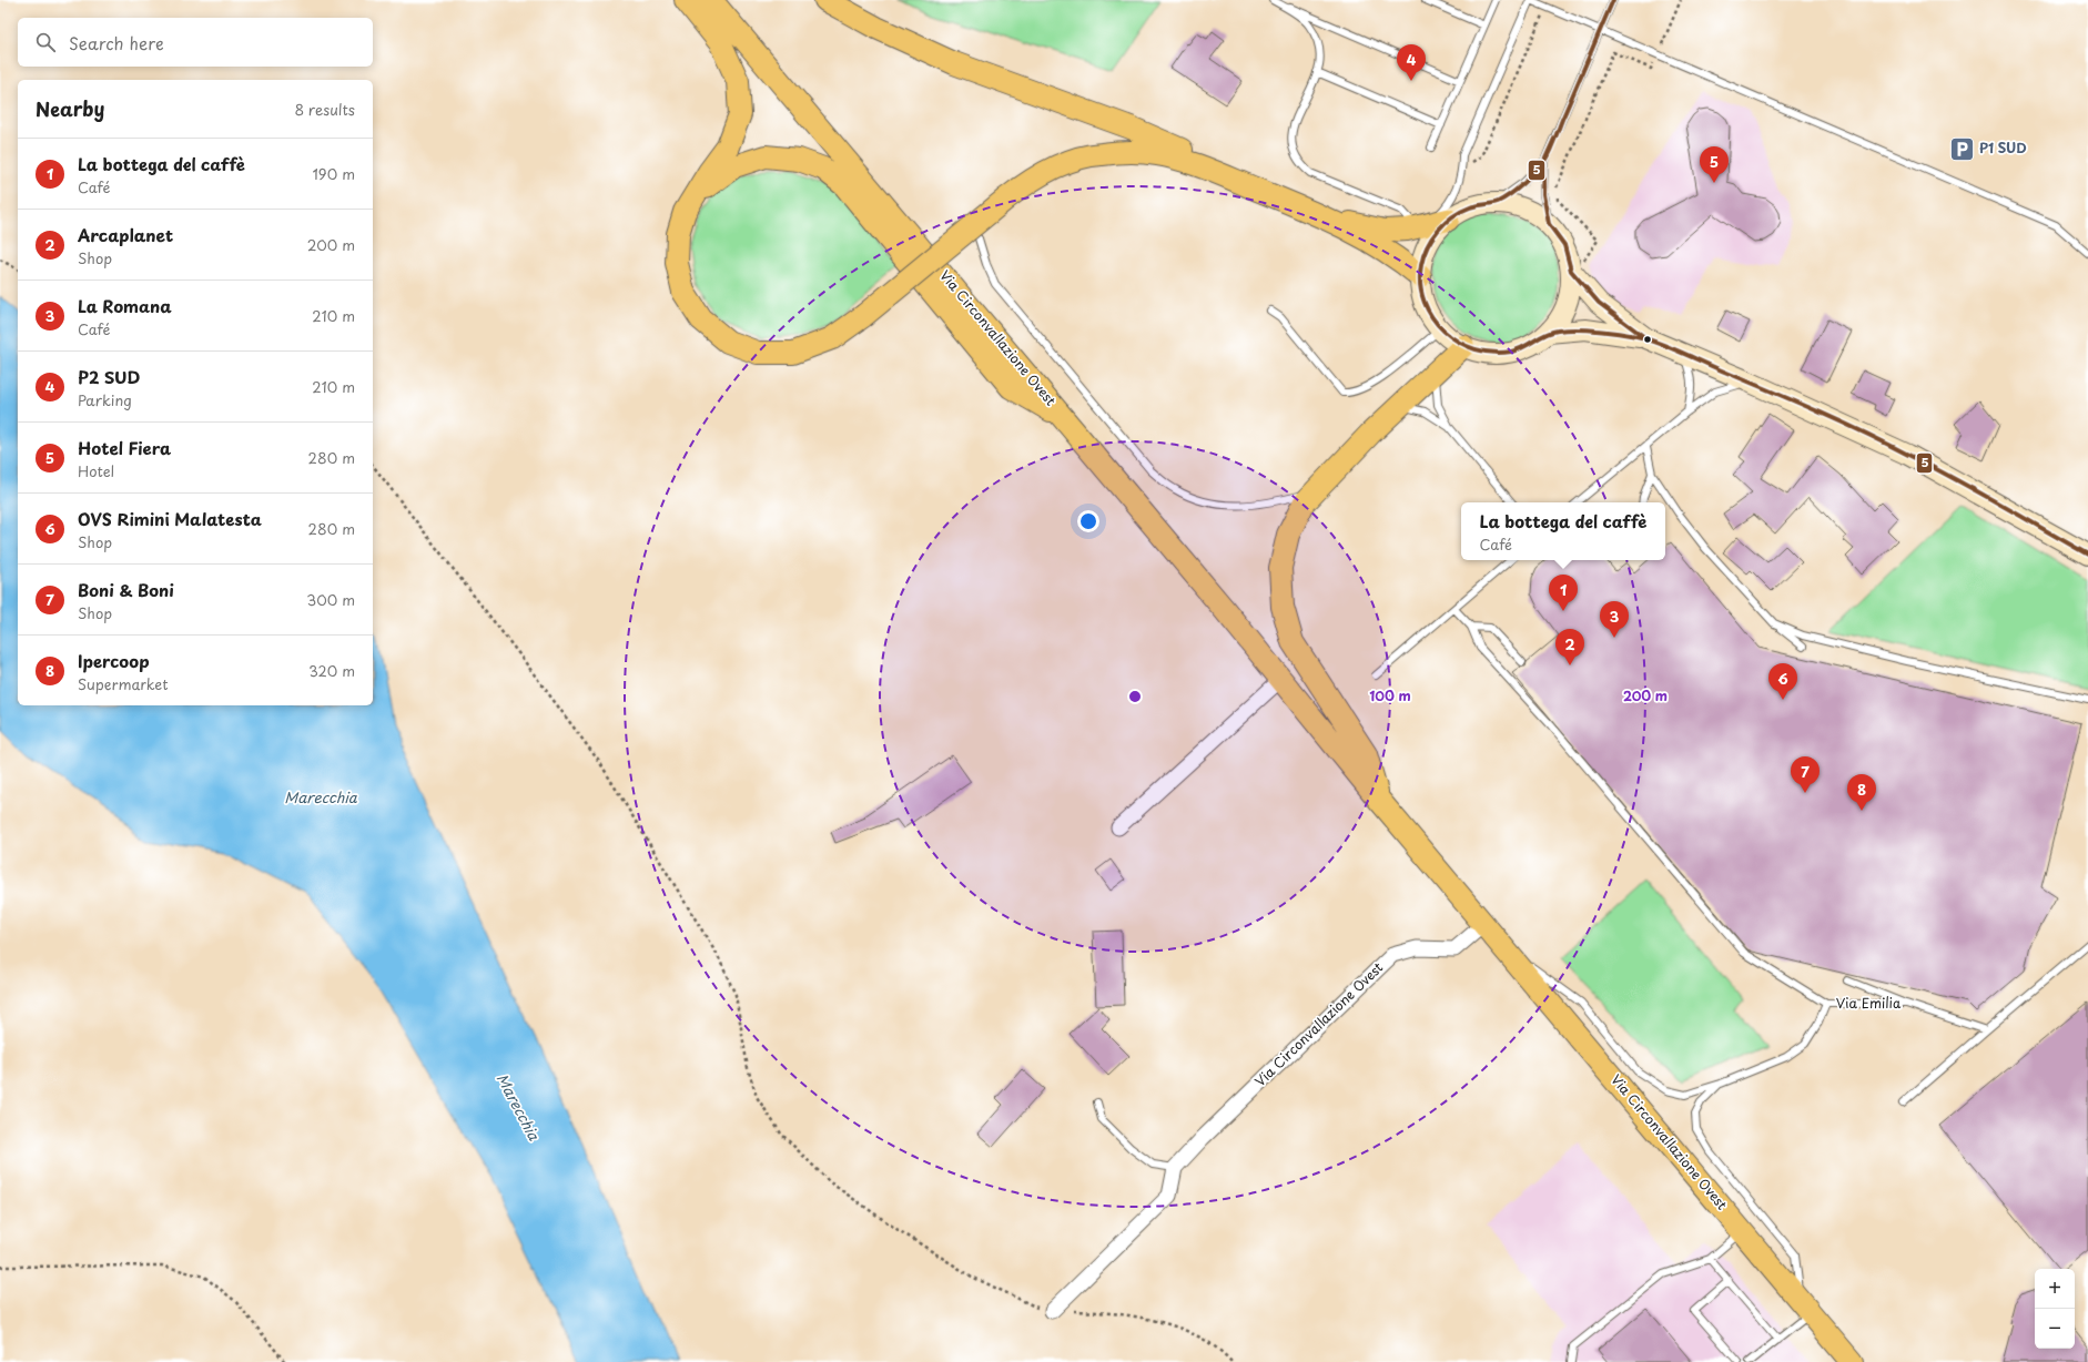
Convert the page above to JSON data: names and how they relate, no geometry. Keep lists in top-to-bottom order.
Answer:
{
  "streets": {
    "main road": ["Via Circonvallazione Ovest"],
    "lane": ["Via Emilia"]
  },
  "water": ["Marecchia"],
  "places": {
    "parking": ["P1 SUD"]
  },
  "lines": ["transit line 5"],
  "page": {
    "search": "Search here",
    "pins": [
      "4",
      "5",
      "1",
      "3",
      "2",
      "6",
      "7",
      "8"
    ],
    "heading": ["Nearby", "8 results"],
    "list": [
      {
        "mark": "1",
        "name": "La bottega del caffè",
        "note": "Café",
        "value": "190 m"
      },
      {
        "mark": "2",
        "name": "Arcaplanet",
        "note": "Shop",
        "value": "200 m"
      },
      {
        "mark": "3",
        "name": "La Romana",
        "note": "Café",
        "value": "210 m"
      },
      {
        "mark": "4",
        "name": "P2 SUD",
        "note": "Parking",
        "value": "210 m"
      },
      {
        "mark": "5",
        "name": "Hotel Fiera",
        "note": "Hotel",
        "value": "280 m"
      },
      {
        "mark": "6",
        "name": "OVS Rimini Malatesta",
        "note": "Shop",
        "value": "280 m"
      },
      {
        "mark": "7",
        "name": "Boni & Boni",
        "note": "Shop",
        "value": "300 m"
      },
      {
        "mark": "8",
        "name": "Ipercoop",
        "note": "Supermarket",
        "value": "320 m"
      }
    ],
    "popup": ["La bottega del caffè", "Café"],
    "map_buttons": ["+", "−"]
  },
  "rings": ["100 m", "200 m"]
}
